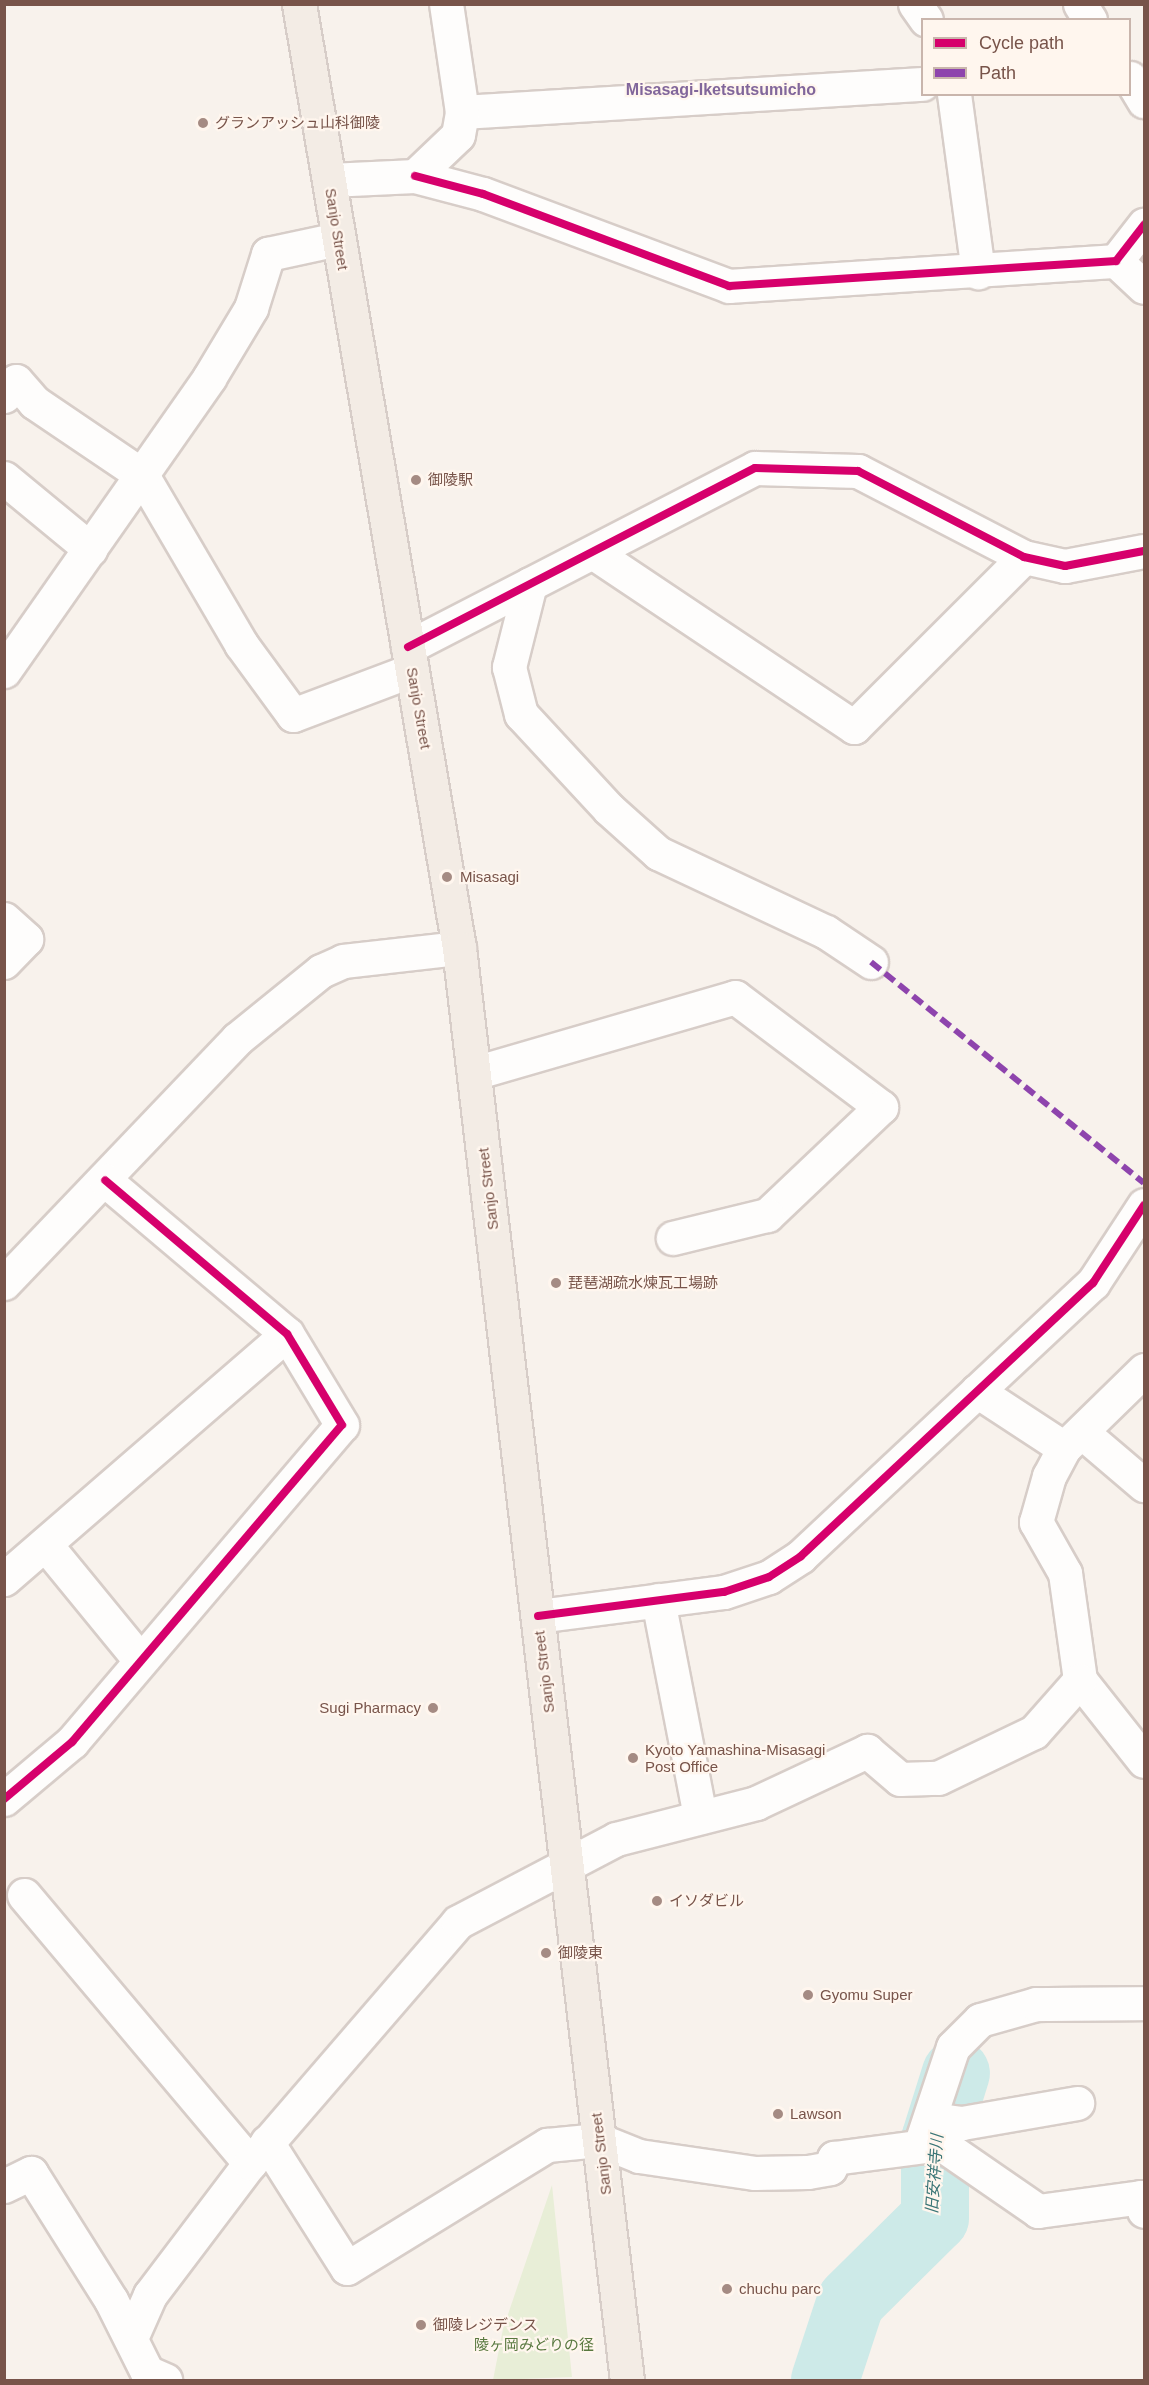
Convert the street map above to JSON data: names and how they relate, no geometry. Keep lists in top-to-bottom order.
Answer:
{
  "streets": {
    "main road": ["Sanjo Street"]
  },
  "districts": ["Misasagi-Iketsutsumicho"],
  "water": ["旧安祥寺川"],
  "parks": ["陵ヶ岡みどりの径"],
  "places": [
    "グランアッシュ山科御陵",
    "御陵駅",
    "Misasagi",
    "琵琶湖疏水煉瓦工場跡",
    "Sugi Pharmacy",
    "Kyoto Yamashina-Misasagi Post Office",
    "イソダビル",
    "御陵東",
    "Gyomu Super",
    "Lawson",
    "chuchu parc",
    "御陵レジデンス"
  ],
  "legend": ["Cycle path", "Path"]
}
